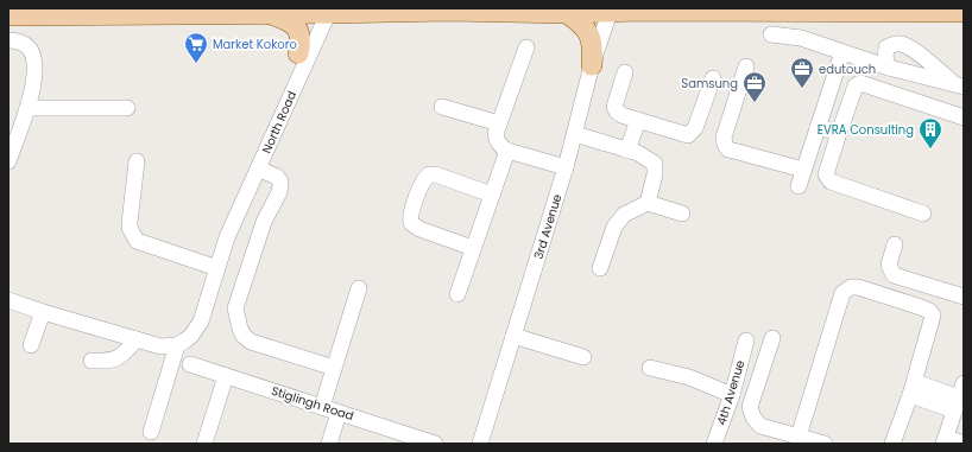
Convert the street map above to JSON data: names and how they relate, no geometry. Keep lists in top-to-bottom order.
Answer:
{
  "streets": {
    "street": [
      "North Road",
      "3rd Avenue",
      "4th Avenue",
      "Stiglingh Road"
    ]
  },
  "places": {
    "supermarket": ["Market Kokoro"],
    "office": ["edutouch", "Samsung"],
    "building": ["EVRA Consulting"]
  }
}
